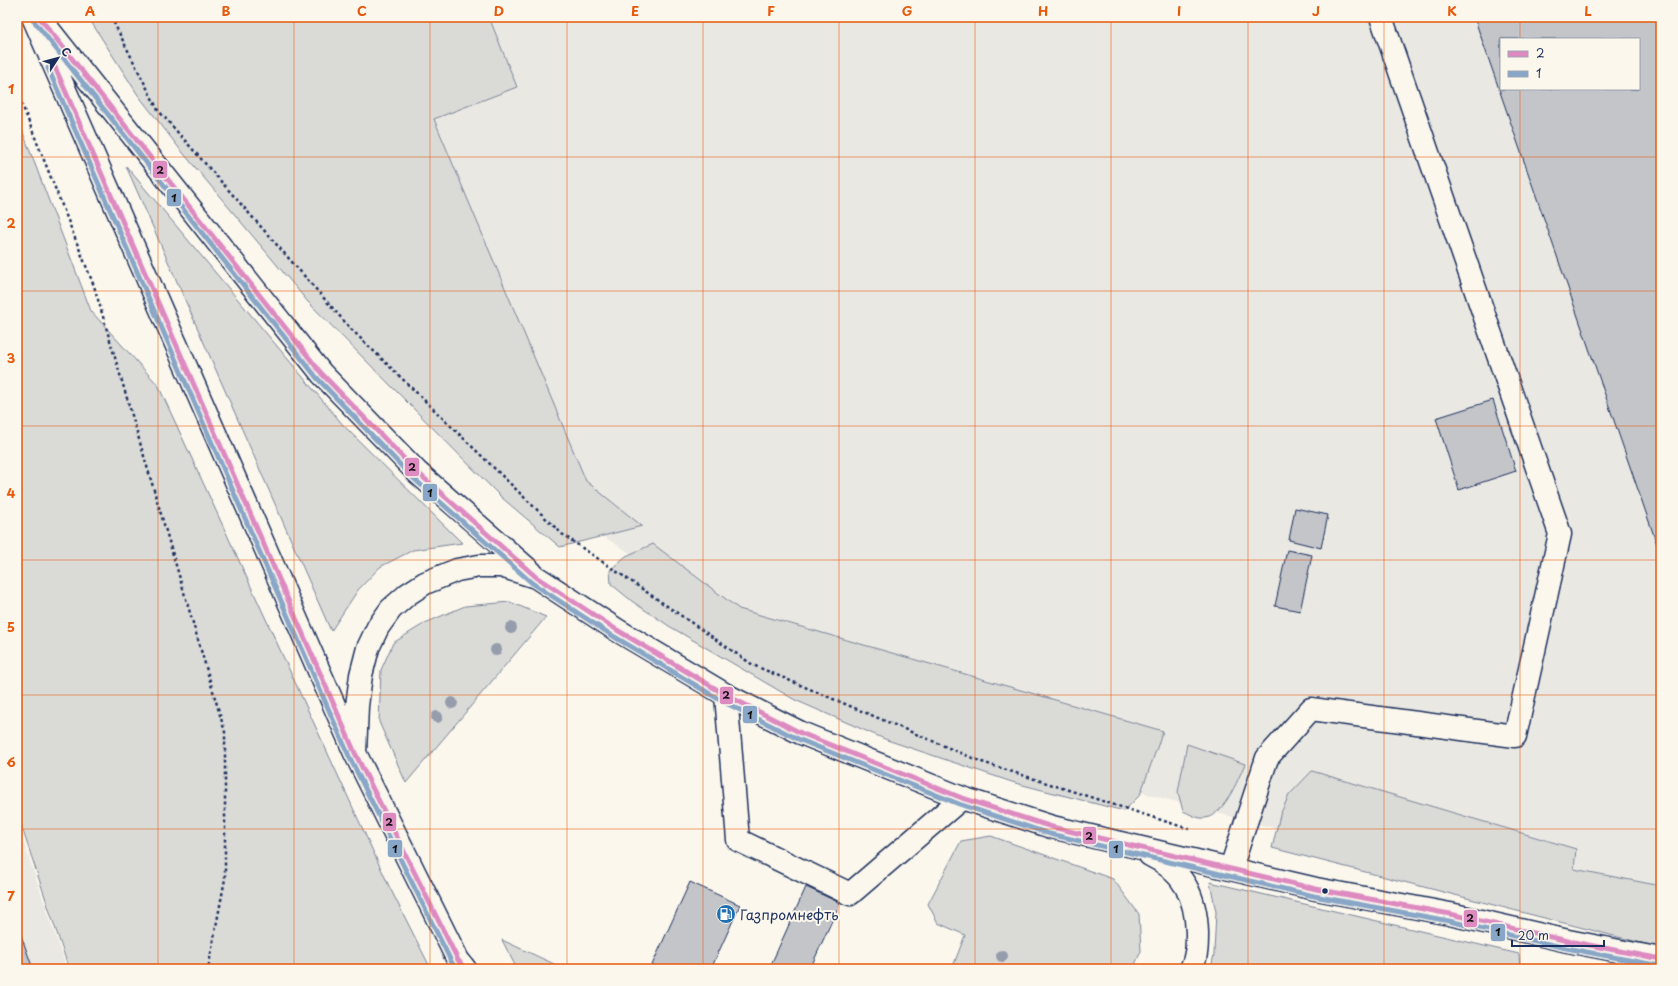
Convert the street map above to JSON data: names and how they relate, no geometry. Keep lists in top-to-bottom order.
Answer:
{
  "places": {
    "fuel station": ["Газпромнефть"]
  },
  "lines": ["transit line 2", "transit line 1"],
  "legend": ["2", "1"],
  "scale_bar": "20 m",
  "north": "top right",
  "grid": {
    "columns": [
      "A",
      "B",
      "C",
      "D",
      "E",
      "F",
      "G",
      "H",
      "I",
      "J",
      "K",
      "L"
    ],
    "rows": [
      "1",
      "2",
      "3",
      "4",
      "5",
      "6",
      "7"
    ]
  }
}
